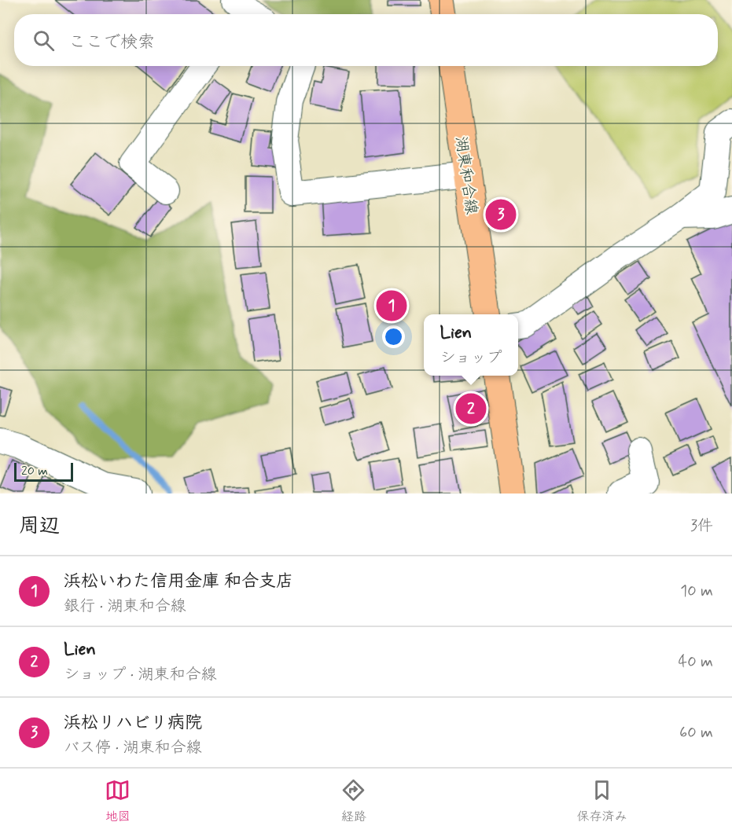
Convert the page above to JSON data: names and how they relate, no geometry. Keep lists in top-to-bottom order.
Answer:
{
  "streets": {
    "main road": ["湖東和合線"]
  },
  "scale_bar": "20 m",
  "page": {
    "search": "ここで検索",
    "pins": ["3", "1", "2"],
    "popup": ["Lien", "ショップ"],
    "scale": "20 m",
    "heading": ["周辺", "3件"],
    "list": [
      {
        "mark": "1",
        "name": "浜松いわた信用金庫 和合支店",
        "note": "銀行 · 湖東和合線",
        "value": "10 m"
      },
      {
        "mark": "2",
        "name": "Lien",
        "note": "ショップ · 湖東和合線",
        "value": "40 m"
      },
      {
        "mark": "3",
        "name": "浜松リハビリ病院",
        "note": "バス停 · 湖東和合線",
        "value": "60 m"
      }
    ],
    "nav": ["地図", "経路", "保存済み"]
  }
}
